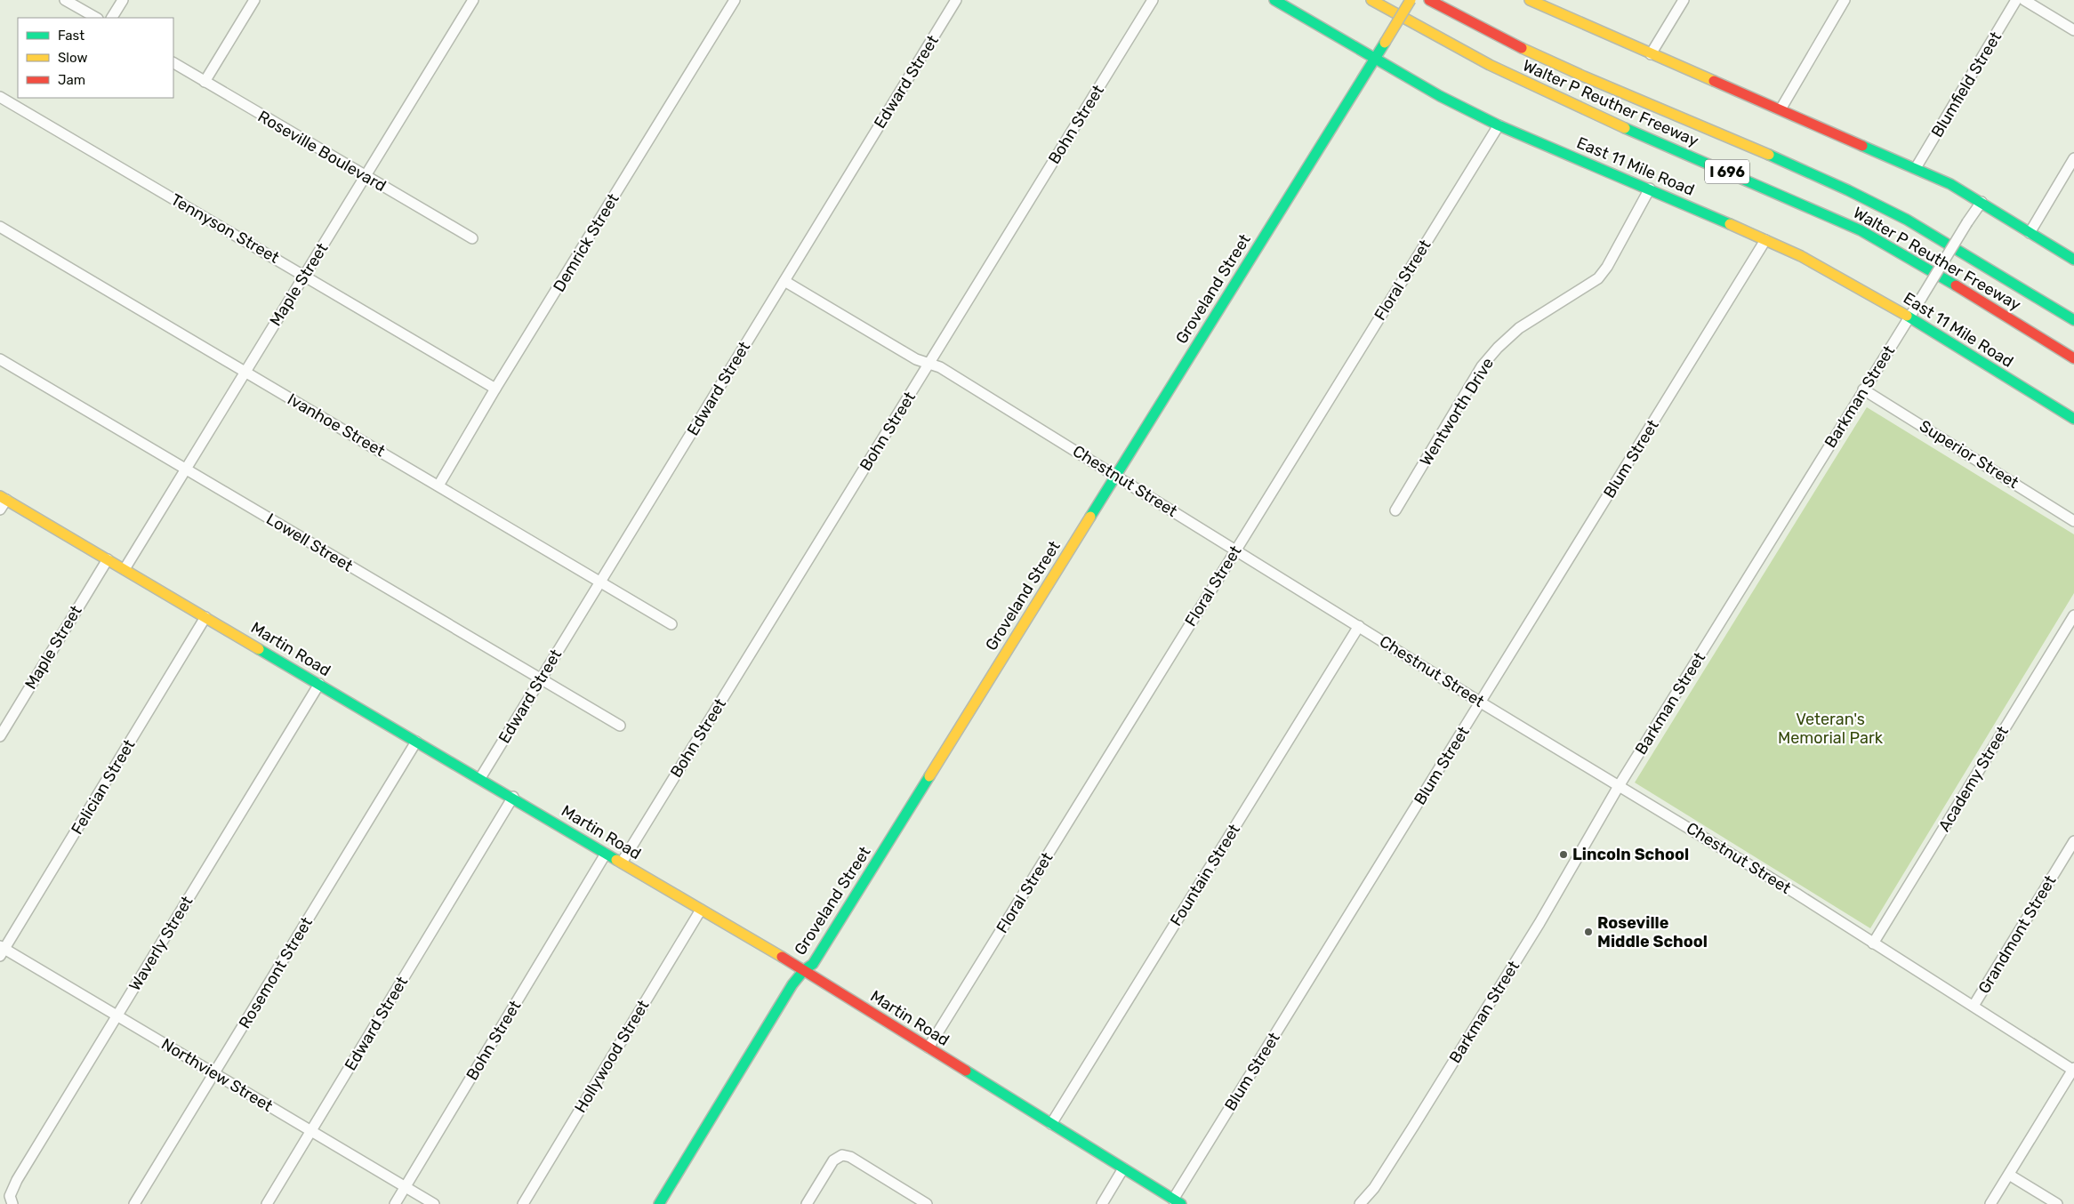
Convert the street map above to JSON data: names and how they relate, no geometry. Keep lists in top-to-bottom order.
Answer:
{
  "streets": {
    "main road": [
      "Walter P Reuther Freeway",
      "East 11 Mile Road",
      "I 696",
      "Groveland Street",
      "Martin Road"
    ],
    "street": [
      "Edward Street",
      "Blumfield Street",
      "Bohn Street",
      "Roseville Boulevard",
      "Tennyson Street",
      "Demrick Street",
      "Floral Street",
      "Maple Street",
      "Barkman Street",
      "Wentworth Drive",
      "Ivanhoe Street",
      "Superior Street",
      "Blum Street",
      "Chestnut Street",
      "Lowell Street",
      "Academy Street",
      "Felician Street",
      "Fountain Street",
      "Grandmont Street",
      "Waverly Street",
      "Rosemont Street",
      "Hollywood Street",
      "Northview Street"
    ]
  },
  "crossings": [
    ["Edward Street", "Ivanhoe Street"],
    ["Edward Street", "Chestnut Street"],
    ["Edward Street", "Lowell Street"],
    ["Edward Street", "Martin Road"],
    ["Edward Street", "Northview Street"],
    ["Bohn Street", "Chestnut Street"],
    ["Bohn Street", "Martin Road"],
    ["Bohn Street", "Northview Street"],
    ["Roseville Boulevard", "Maple Street"],
    ["East 11 Mile Road", "Floral Street"],
    ["East 11 Mile Road", "Groveland Street"],
    ["East 11 Mile Road", "Barkman Street"],
    ["East 11 Mile Road", "Wentworth Drive"],
    ["East 11 Mile Road", "Blum Street"],
    ["Tennyson Street", "Demrick Street"],
    ["Tennyson Street", "Maple Street"],
    ["Demrick Street", "Ivanhoe Street"],
    ["Floral Street", "Chestnut Street"],
    ["Floral Street", "Martin Road"],
    ["Maple Street", "Ivanhoe Street"],
    ["Maple Street", "Lowell Street"],
    ["Maple Street", "Martin Road"],
    ["Groveland Street", "Chestnut Street"],
    ["Groveland Street", "Martin Road"],
    ["Barkman Street", "Superior Street"],
    ["Barkman Street", "Chestnut Street"],
    ["Blum Street", "Chestnut Street"],
    ["Blum Street", "Martin Road"],
    ["Chestnut Street", "Academy Street"],
    ["Chestnut Street", "Fountain Street"],
    ["Chestnut Street", "Grandmont Street"],
    ["Martin Road", "Felician Street"],
    ["Martin Road", "Fountain Street"],
    ["Martin Road", "Waverly Street"],
    ["Martin Road", "Rosemont Street"],
    ["Martin Road", "Hollywood Street"],
    ["Felician Street", "Northview Street"],
    ["Waverly Street", "Northview Street"],
    ["Rosemont Street", "Northview Street"]
  ],
  "parks": ["Veteran's Memorial Park"],
  "places": ["Lincoln School", "Roseville Middle School"],
  "legend": ["Fast", "Slow", "Jam"]
}
